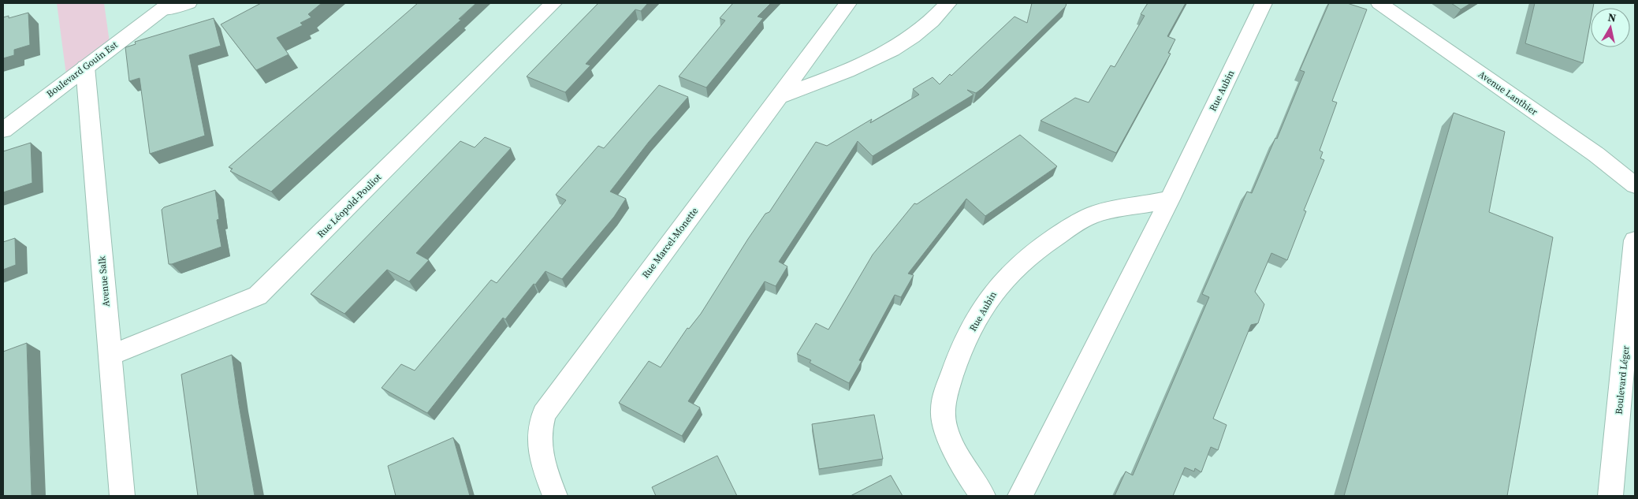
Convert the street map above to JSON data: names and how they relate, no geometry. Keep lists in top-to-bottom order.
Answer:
{
  "streets": {
    "street": [
      "Boulevard Gouin Est",
      "Rue Aubin",
      "Avenue Lanthier",
      "Rue Léopold-Pouliot",
      "Rue Marcel-Monette",
      "Avenue Salk",
      "Boulevard Léger"
    ]
  },
  "crossings": [
    ["Boulevard Gouin Est", "Avenue Salk"],
    ["Rue Léopold-Pouliot", "Avenue Salk"]
  ],
  "north": "top"
}
